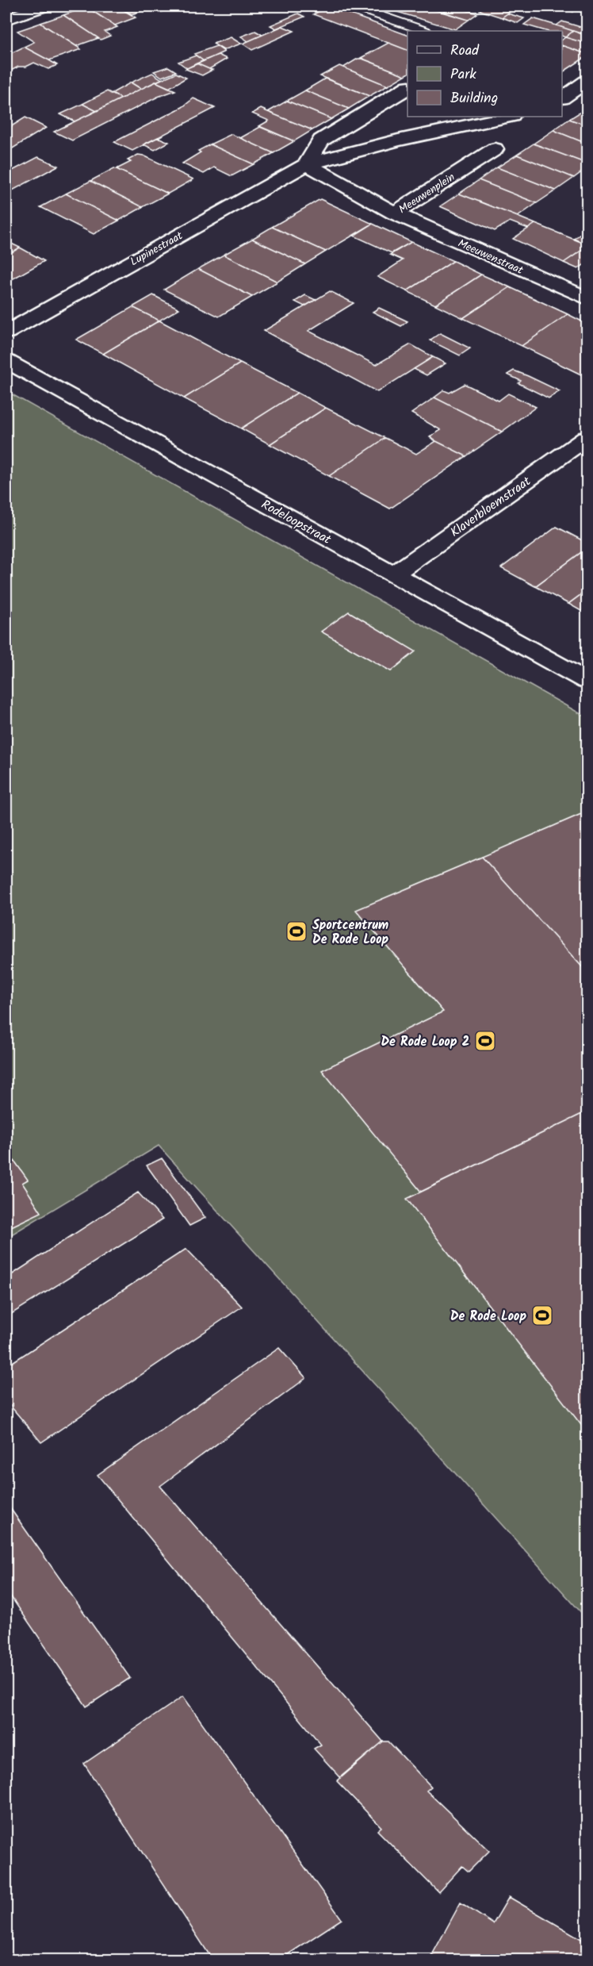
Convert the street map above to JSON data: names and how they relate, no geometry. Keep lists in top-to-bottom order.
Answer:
{
  "streets": {
    "street": [
      "Meeuwenplein",
      "Lupinestraat",
      "Meeuwenstraat",
      "Klaverbloemstraat",
      "Rodeloopstraat"
    ]
  },
  "crossings": [
    ["Meeuwenplein", "Lupinestraat"],
    ["Meeuwenplein", "Meeuwenstraat"],
    ["Klaverbloemstraat", "Rodeloopstraat"]
  ],
  "places": {
    "sports": ["Sportcentrum De Rode Loop", "De Rode Loop 2", "De Rode Loop"]
  },
  "legend": ["Road", "Park", "Building"]
}
